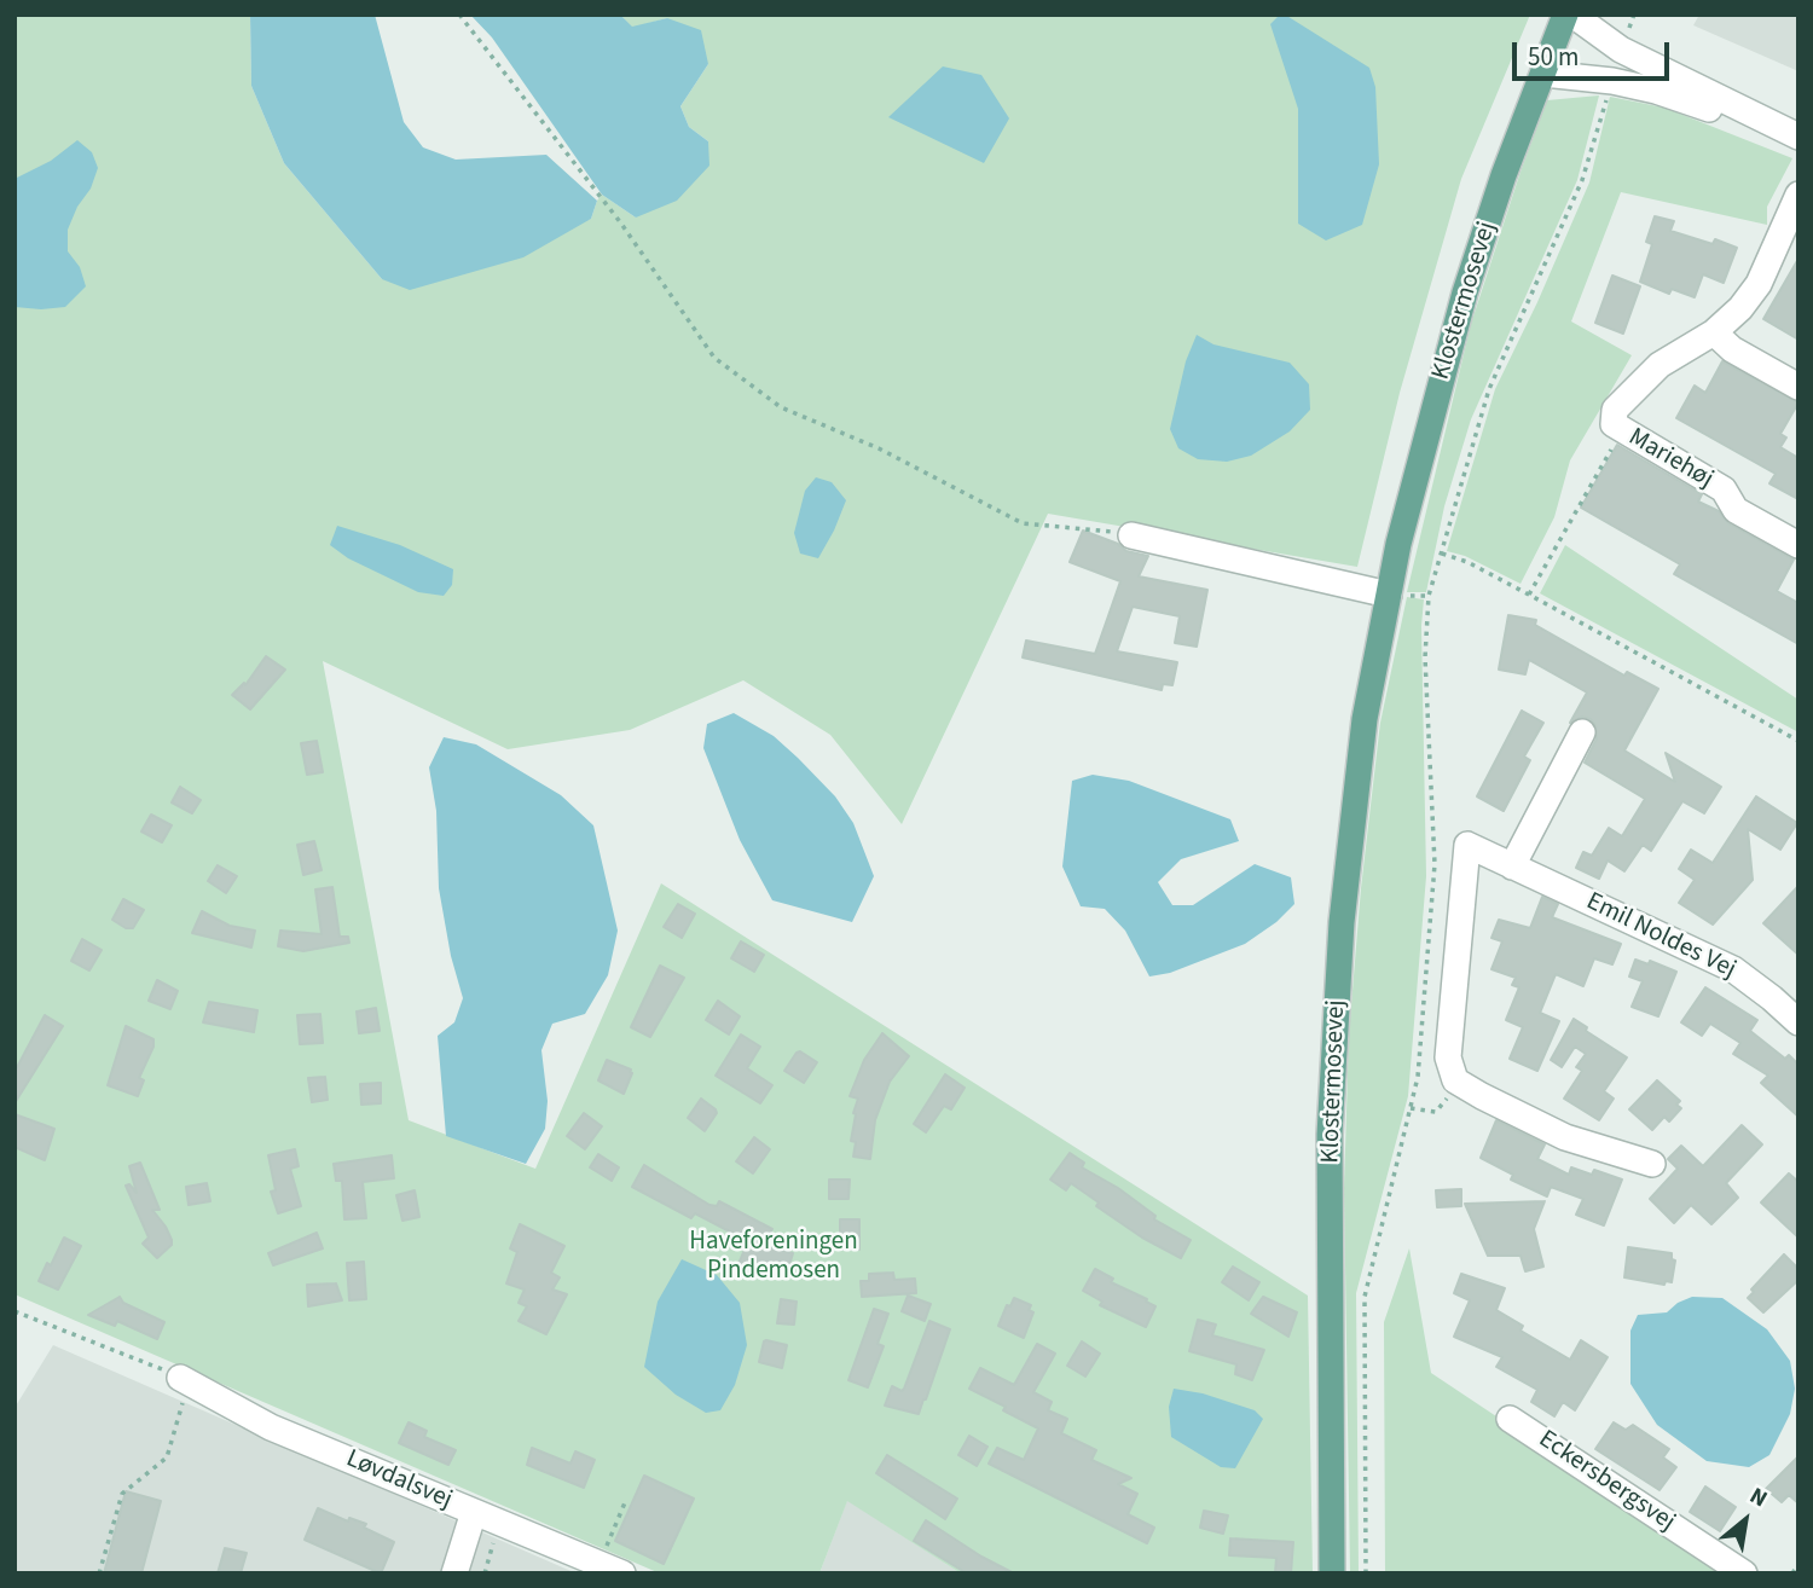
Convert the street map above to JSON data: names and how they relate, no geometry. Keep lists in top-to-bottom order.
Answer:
{
  "streets": {
    "main road": ["Klostermosevej"],
    "street": [
      "Mariehøj",
      "Emil Noldes Vej",
      "Løvdalsvej",
      "Eckersbergsvej"
    ]
  },
  "parks": ["Haveforeningen Pindemosen"],
  "scale_bar": "50 m",
  "north": "top right"
}
